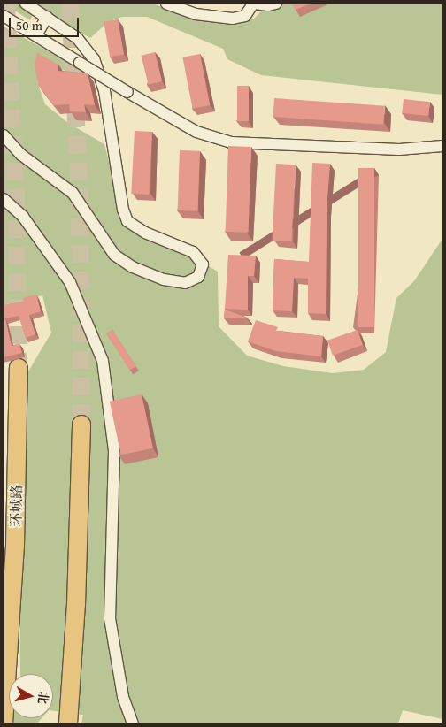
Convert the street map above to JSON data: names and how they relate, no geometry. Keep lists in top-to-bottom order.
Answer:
{
  "streets": {
    "main road": ["环城路"]
  },
  "scale_bar": "50 m",
  "north": "right"
}
